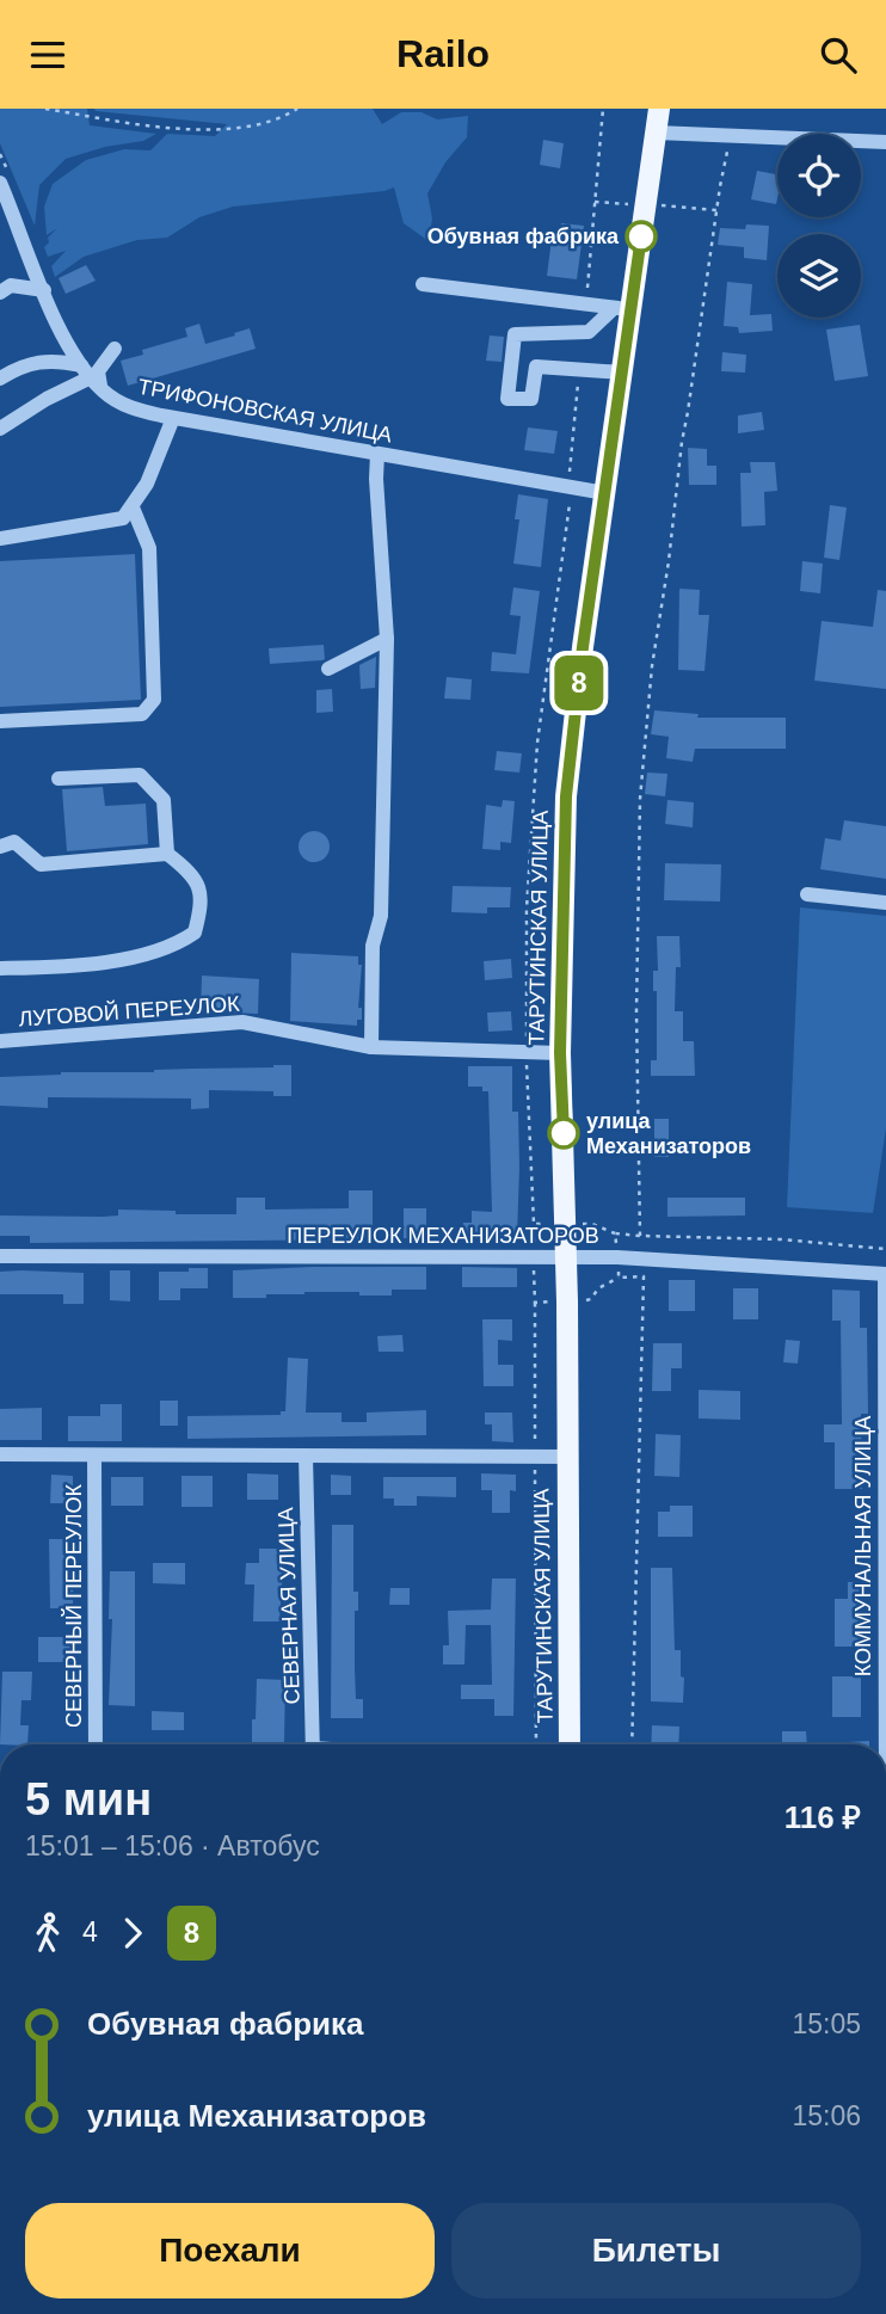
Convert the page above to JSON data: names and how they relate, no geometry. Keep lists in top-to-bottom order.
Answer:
{
  "streets": {
    "main road": ["ТАРУТИНСКАЯ УЛИЦА"],
    "street": [
      "ТРИФОНОВСКАЯ УЛИЦА",
      "ЛУГОВОЙ ПЕРЕУЛОК",
      "ПЕРЕУЛОК МЕХАНИЗАТОРОВ",
      "КОММУНАЛЬНАЯ УЛИЦА",
      "СЕВЕРНЫЙ ПЕРЕУЛОК",
      "СЕВЕРНАЯ УЛИЦА"
    ]
  },
  "crossings": [
    ["ТРИФОНОВСКАЯ УЛИЦА", "ТАРУТИНСКАЯ УЛИЦА"],
    ["ТАРУТИНСКАЯ УЛИЦА", "ЛУГОВОЙ ПЕРЕУЛОК"],
    ["ТАРУТИНСКАЯ УЛИЦА", "ПЕРЕУЛОК МЕХАНИЗАТОРОВ"],
    ["ПЕРЕУЛОК МЕХАНИЗАТОРОВ", "КОММУНАЛЬНАЯ УЛИЦА"]
  ],
  "places": ["Обувная фабрика", "улица Механизаторов"],
  "lines": ["bus line 8"],
  "page": {
    "header": "Railo",
    "on_map": "8",
    "heading": ["5 мин", "15:01 – 15:06 · Автобус", "116 ₽"],
    "legs": ["4", "8"],
    "list": [
      {
        "name": "Обувная фабрика",
        "value": "15:05"
      },
      {
        "name": "улица Механизаторов",
        "value": "15:06"
      }
    ],
    "buttons": ["Поехали", "Билеты"]
  }
}
